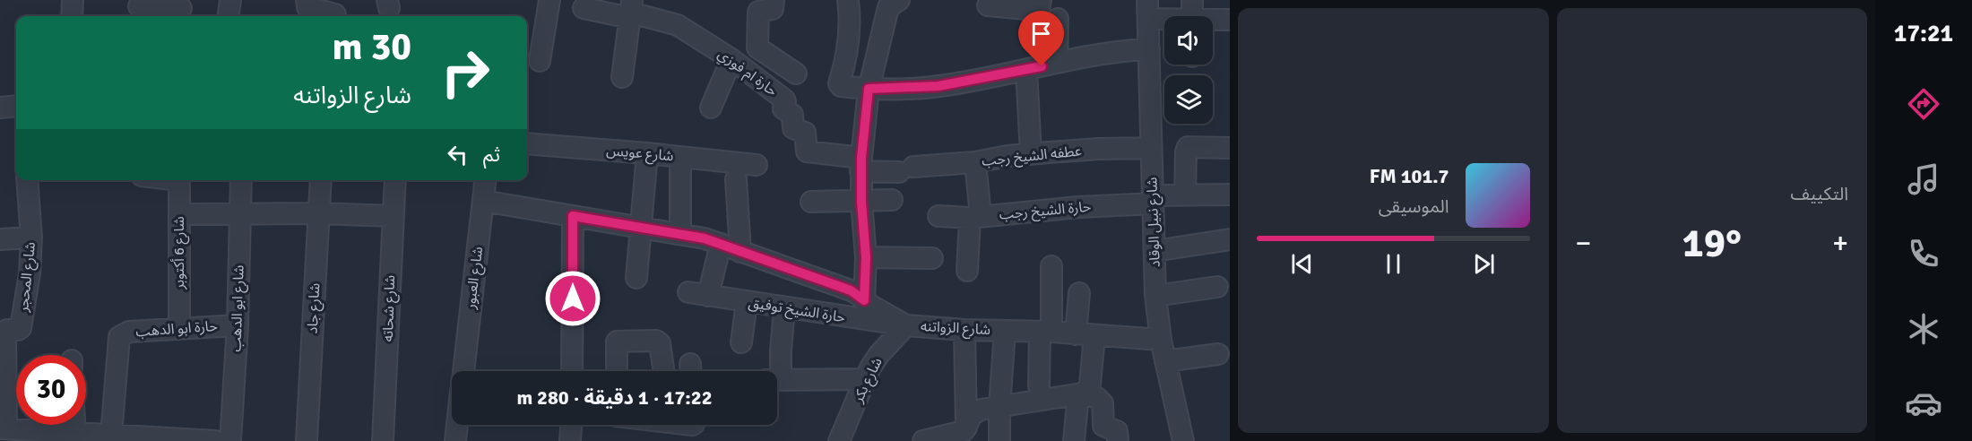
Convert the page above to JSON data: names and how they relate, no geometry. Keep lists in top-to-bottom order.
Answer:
{
  "streets": {
    "street": [
      "حارة ام فوزي",
      "شارع عويس",
      "عطفه الشيخ رجب",
      "حارة الشيخ رجب",
      "شارع نبيل الوقاد",
      "شارع 6 أكتوبر",
      "شارع المحجر",
      "شارع العبور",
      "شارع ابو الدهب",
      "شارع جاد",
      "شارع شحاته",
      "حارة الشيخ توفيق",
      "شارع الزواتنه",
      "حارة ابو الدهب",
      "شارع بكر"
    ]
  },
  "crossings": [
    ["حارة ام فوزي", "عطفه الشيخ رجب"],
    ["عطفه الشيخ رجب", "شارع نبيل الوقاد"],
    ["حارة الشيخ رجب", "شارع نبيل الوقاد"],
    ["شارع نبيل الوقاد", "شارع الزواتنه"],
    ["شارع 6 أكتوبر", "حارة ابو الدهب"],
    ["شارع العبور", "شارع الزواتنه"],
    ["شارع ابو الدهب", "حارة ابو الدهب"],
    ["حارة الشيخ توفيق", "شارع الزواتنه"],
    ["حارة الشيخ توفيق", "شارع بكر"],
    ["شارع الزواتنه", "شارع بكر"]
  ],
  "page": {
    "tabs": "17:21",
    "tile": "التكييف",
    "turn": ["30 m", "شارع الزواتنه"],
    "then": "ثم",
    "song": ["101.7 FM", "الموسيقى"],
    "heat": ["−", "19°", "+"],
    "limit": "30",
    "trip": "17:22 · 1 دقيقة · 280 m"
  }
}
